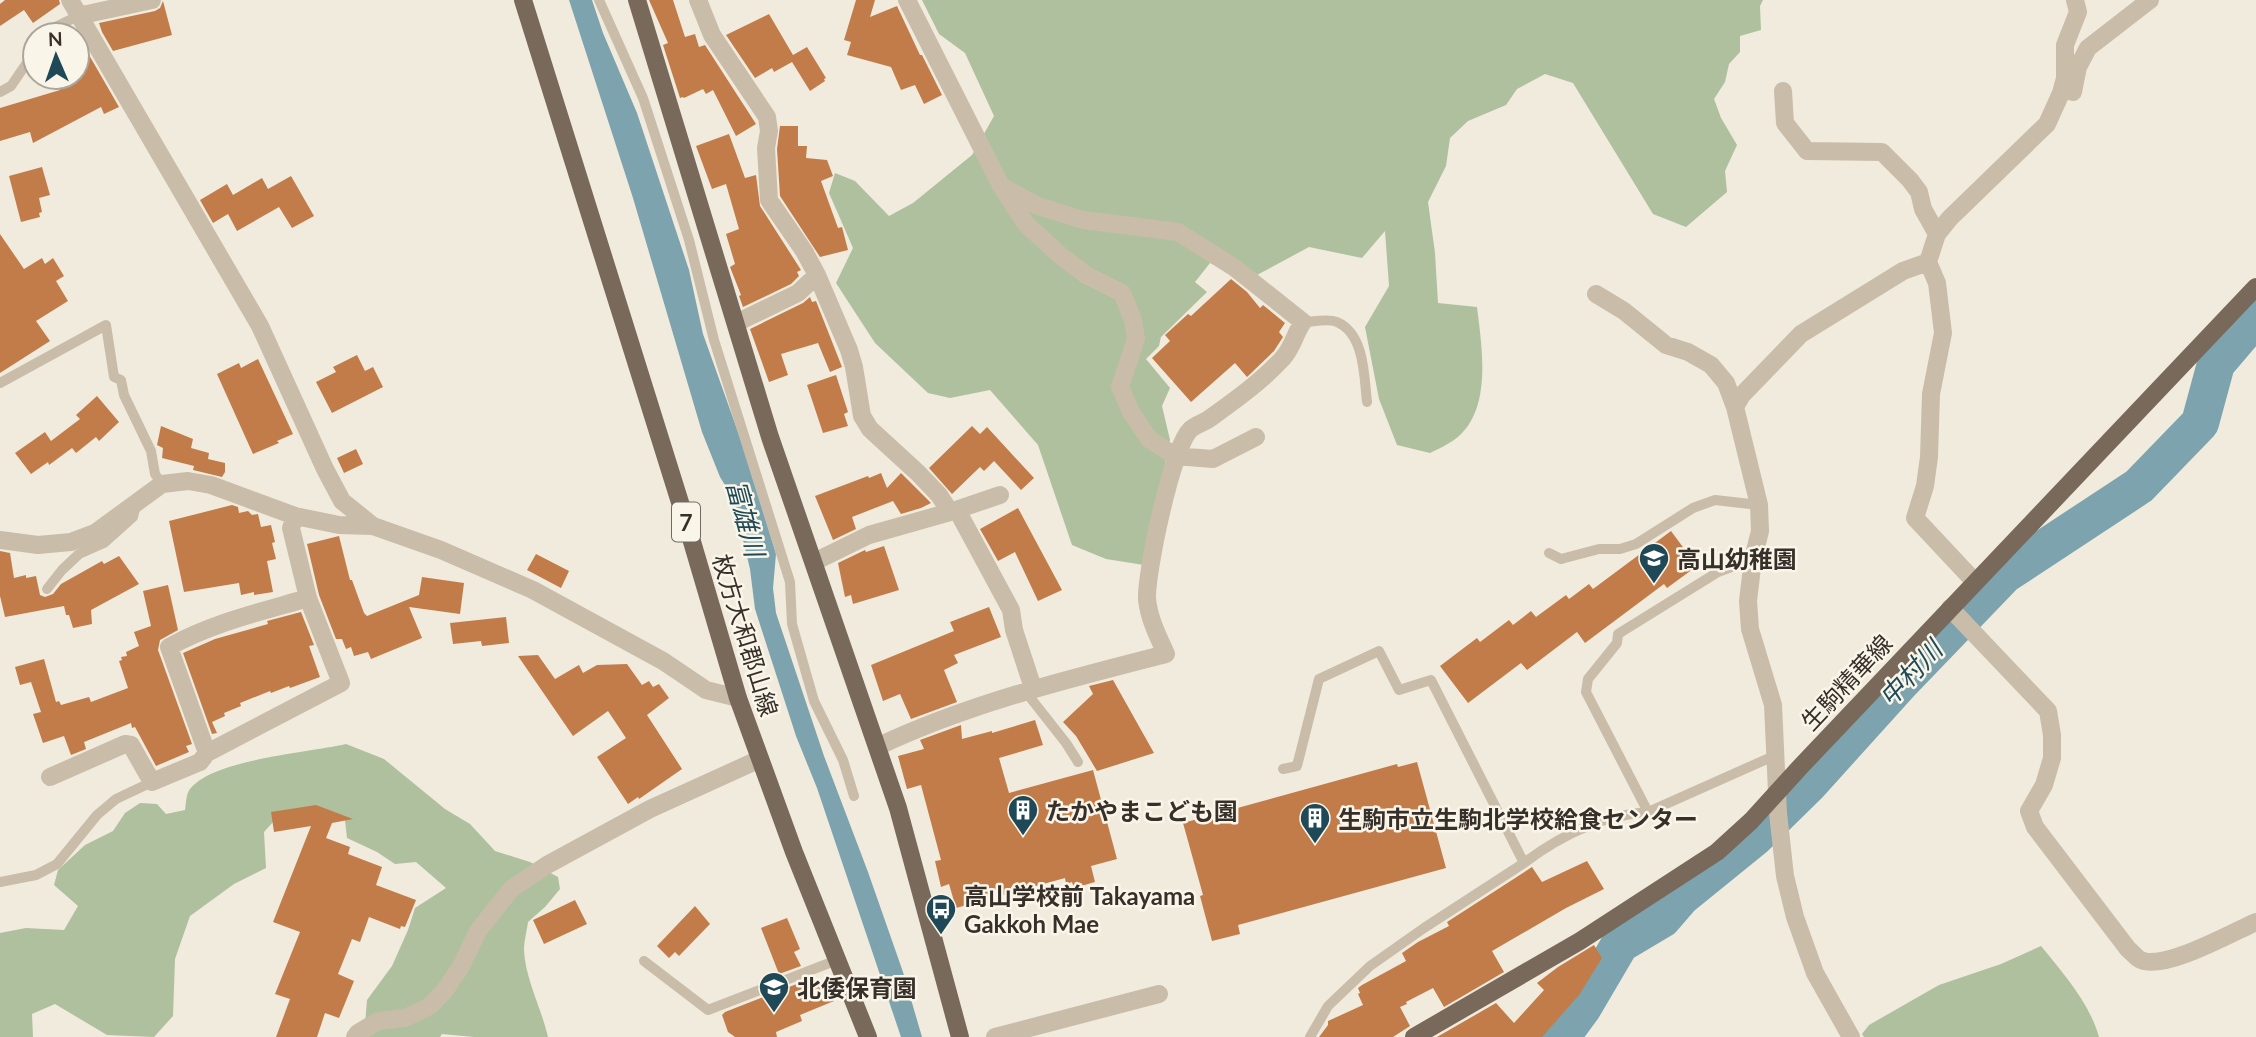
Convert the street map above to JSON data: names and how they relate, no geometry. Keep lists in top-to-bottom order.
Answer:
{
  "streets": {
    "main road": ["7", "枚方大和郡山線", "生駒精華線"]
  },
  "water": ["富雄川", "中村川"],
  "places": {
    "school or university": ["高山幼稚園", "北倭保育園"],
    "building": ["たかやまこども園", "生駒市立生駒北学校給食センター"],
    "bus stop": ["高山学校前 Takayama Gakkoh Mae"]
  },
  "north": "top"
}
